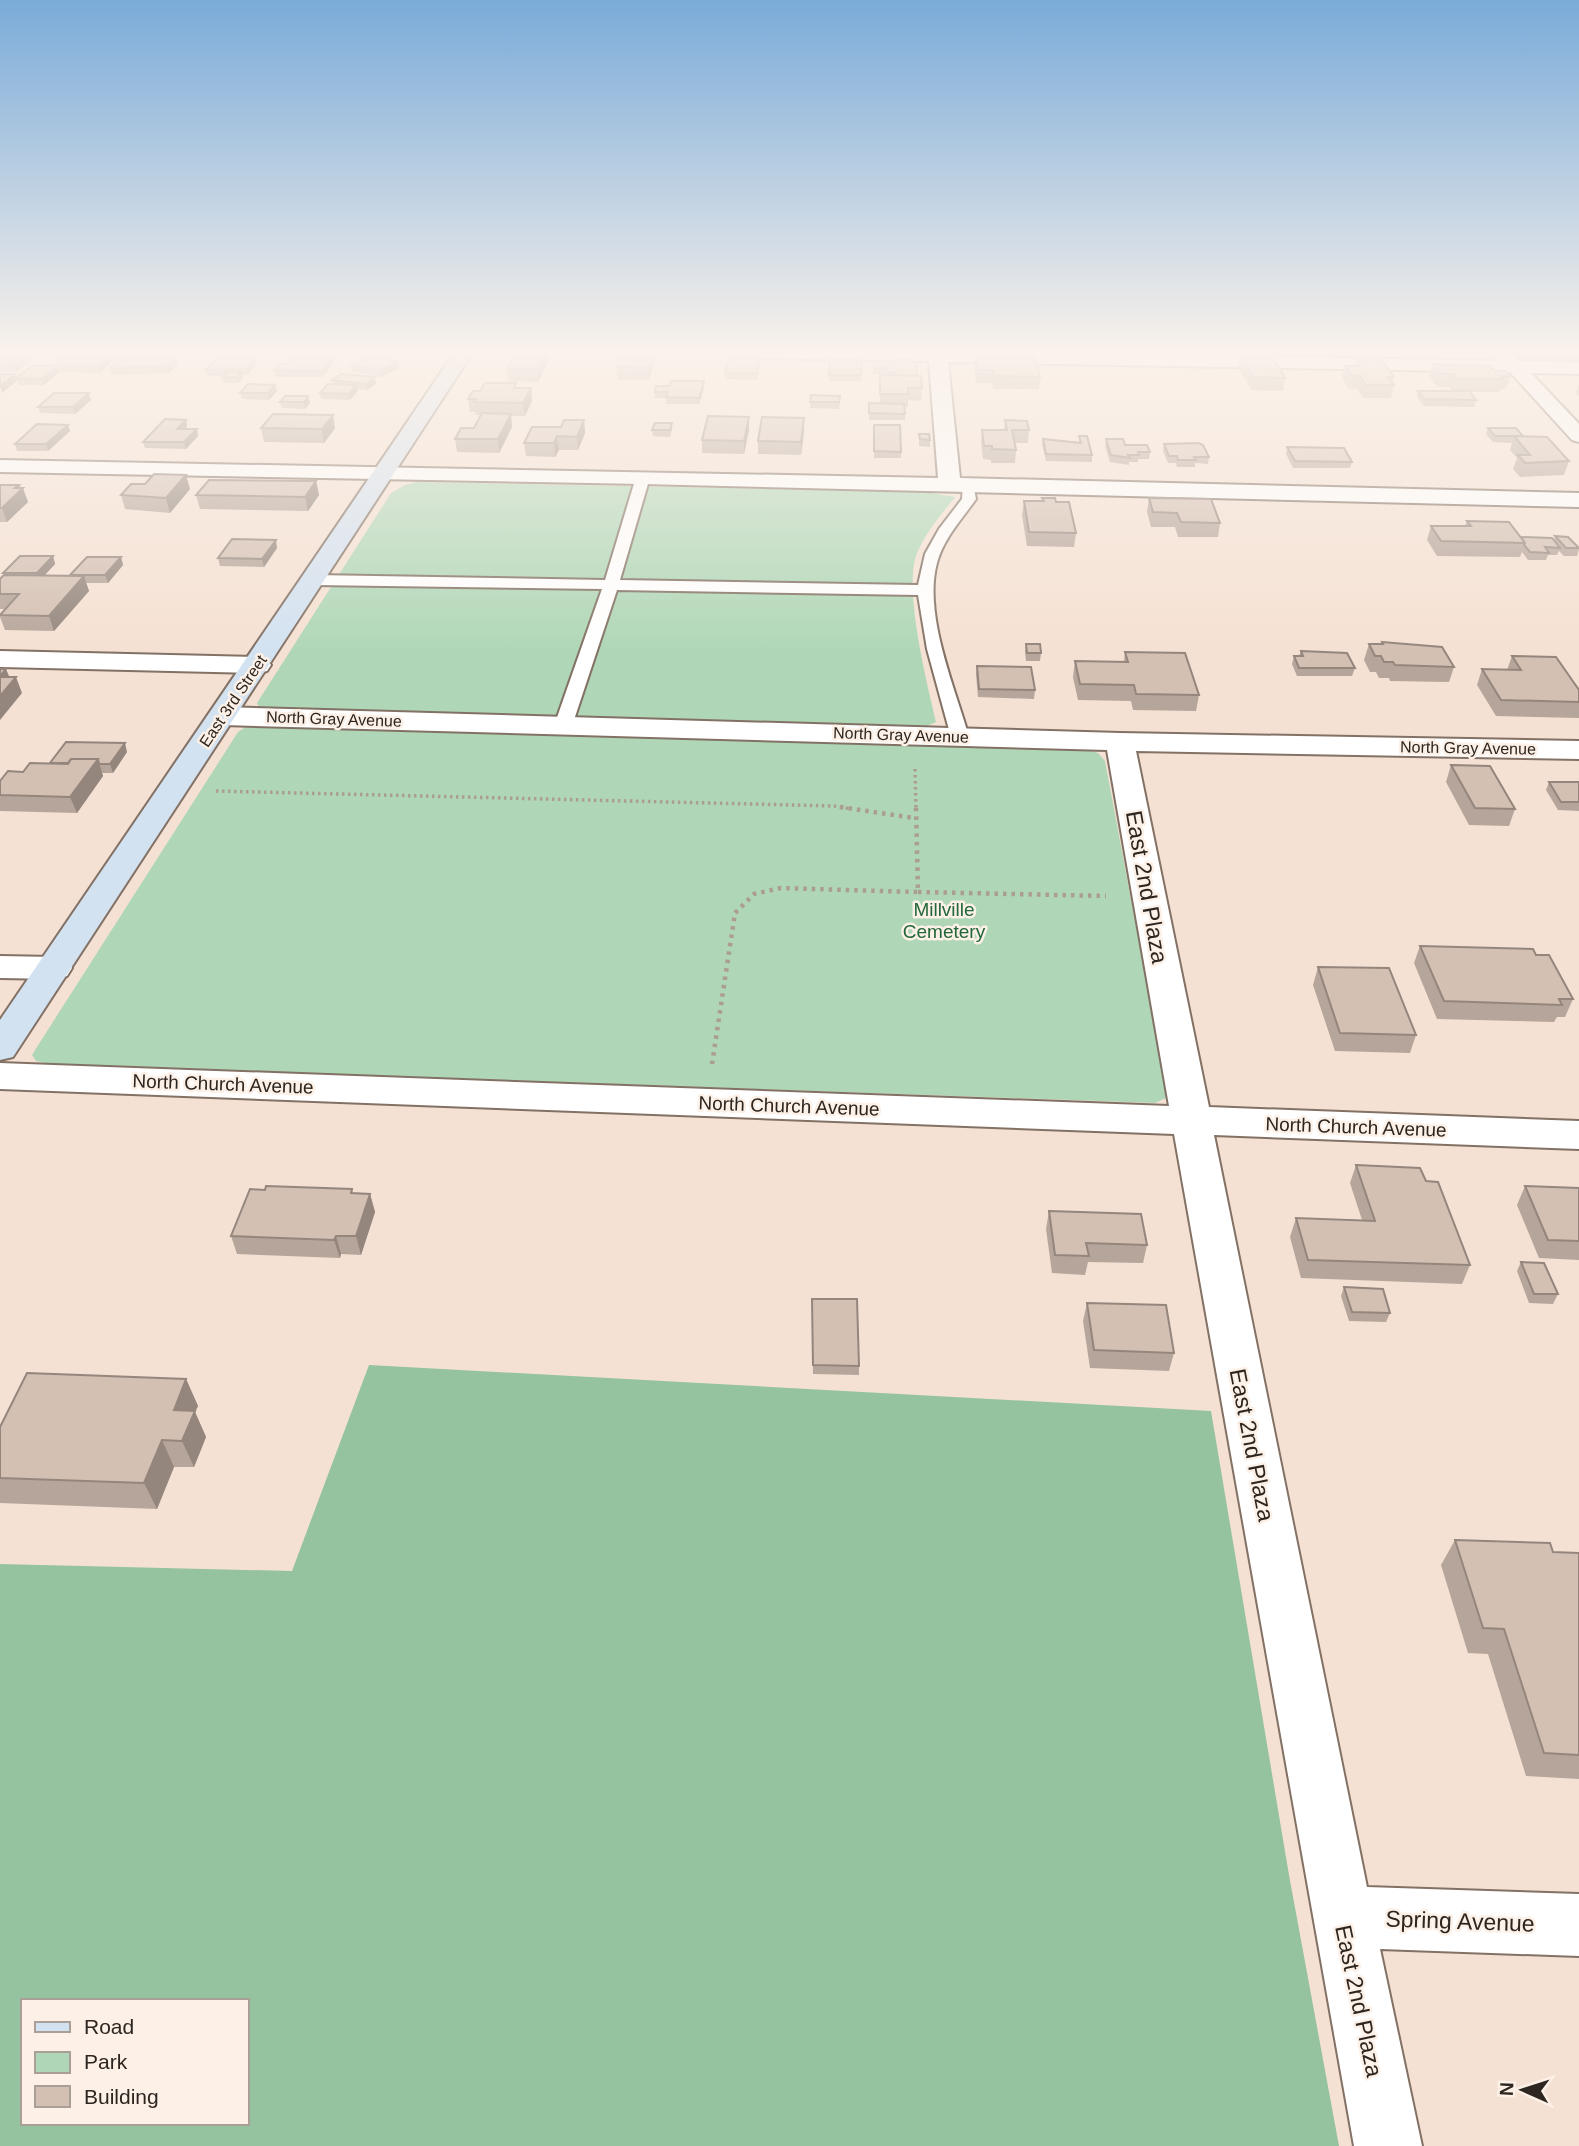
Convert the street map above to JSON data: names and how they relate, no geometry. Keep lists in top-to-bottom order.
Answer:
{
  "streets": {
    "street": [
      "East 3rd Street",
      "North Gray Avenue",
      "East 2nd Plaza",
      "North Church Avenue",
      "Spring Avenue"
    ]
  },
  "crossings": [
    ["East 3rd Street", "North Gray Avenue"],
    ["North Gray Avenue", "East 2nd Plaza"],
    ["East 2nd Plaza", "North Church Avenue"],
    ["East 2nd Plaza", "Spring Avenue"]
  ],
  "parks": ["Millville Cemetery"],
  "legend": ["Road", "Park", "Building"],
  "north": "left"
}
